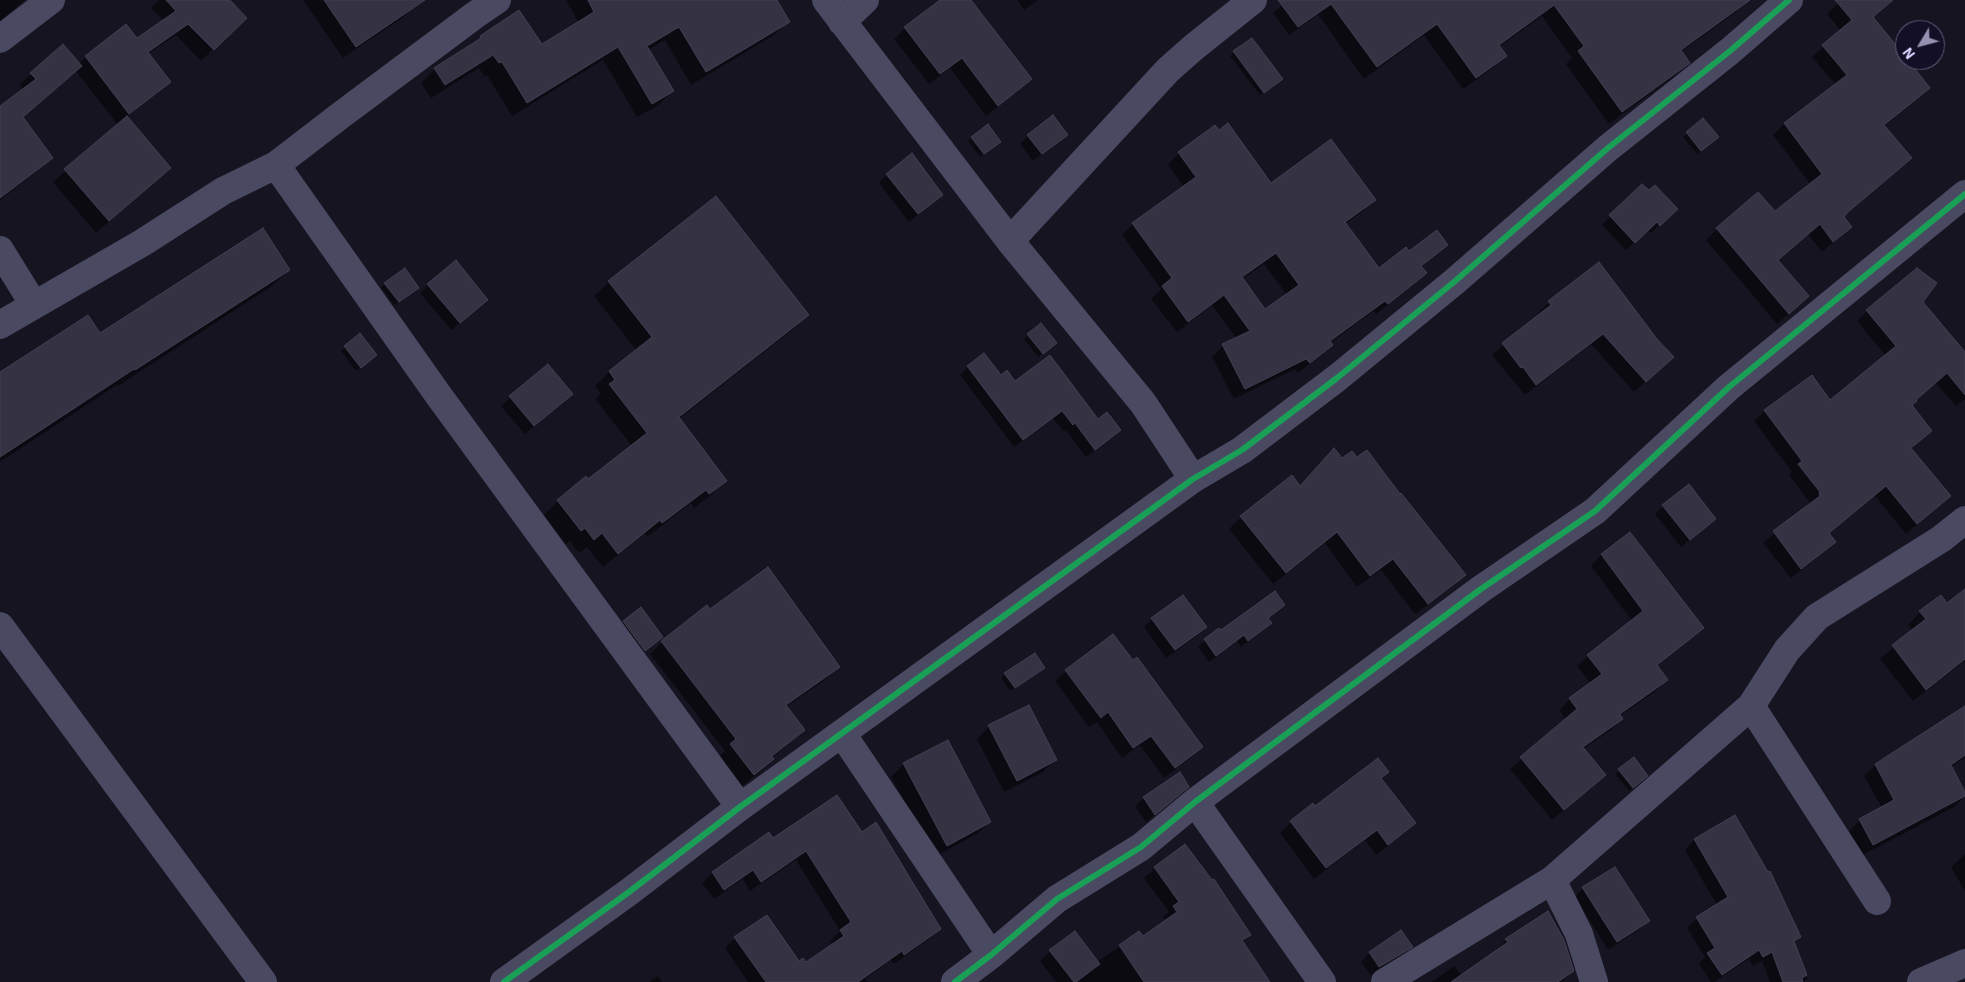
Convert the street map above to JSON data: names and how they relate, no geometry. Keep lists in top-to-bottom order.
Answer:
{
  "north": "bottom left"
}
